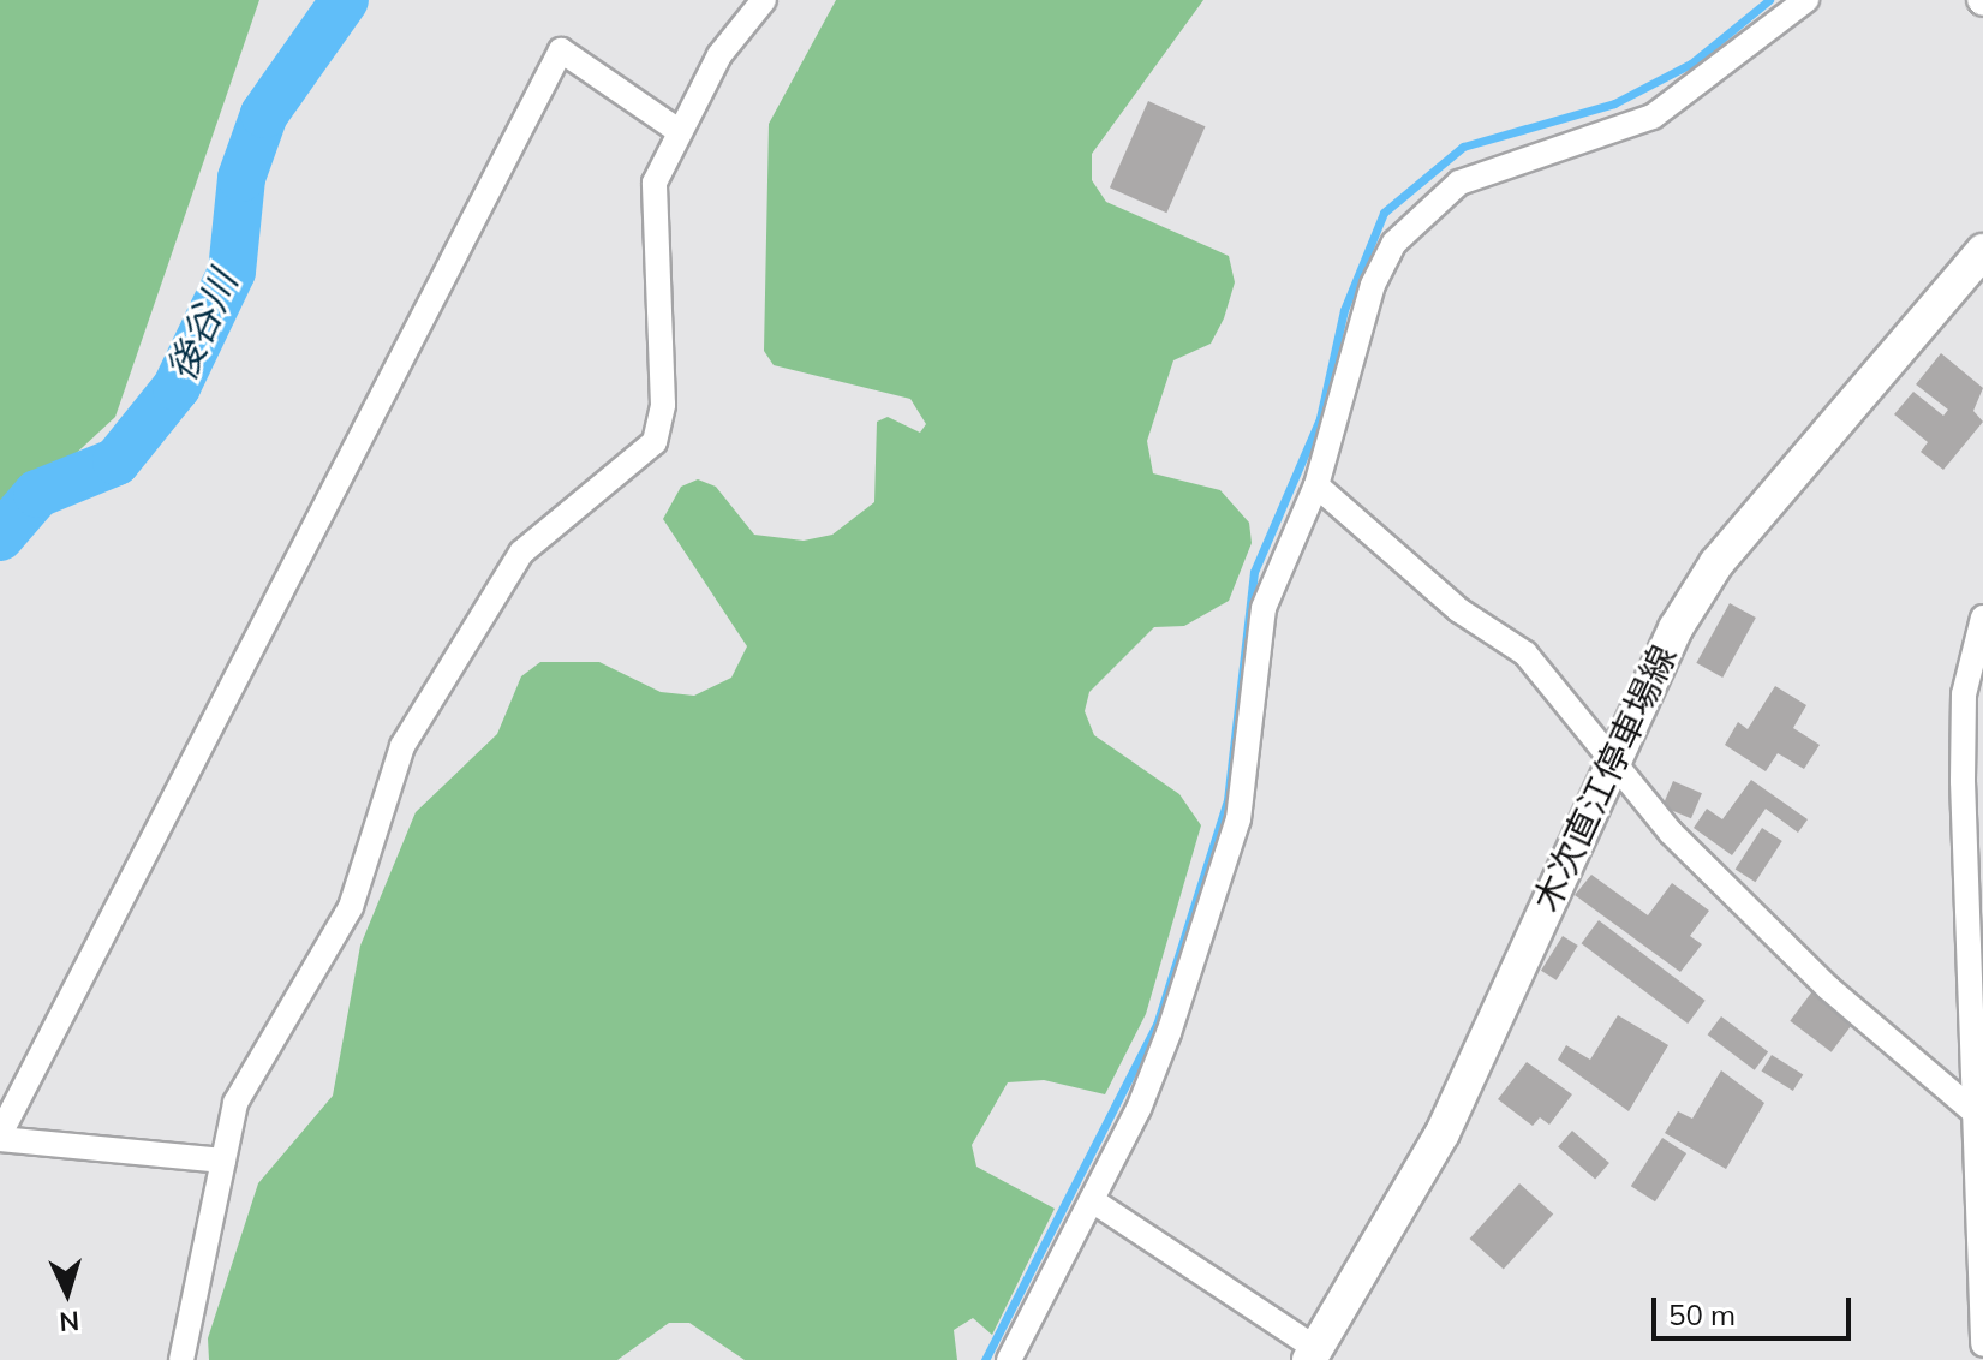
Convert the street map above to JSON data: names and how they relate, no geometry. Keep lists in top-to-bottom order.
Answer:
{
  "streets": {
    "main road": ["木次直江停車場線"]
  },
  "water": ["後谷川"],
  "scale_bar": "50 m",
  "north": "bottom"
}
